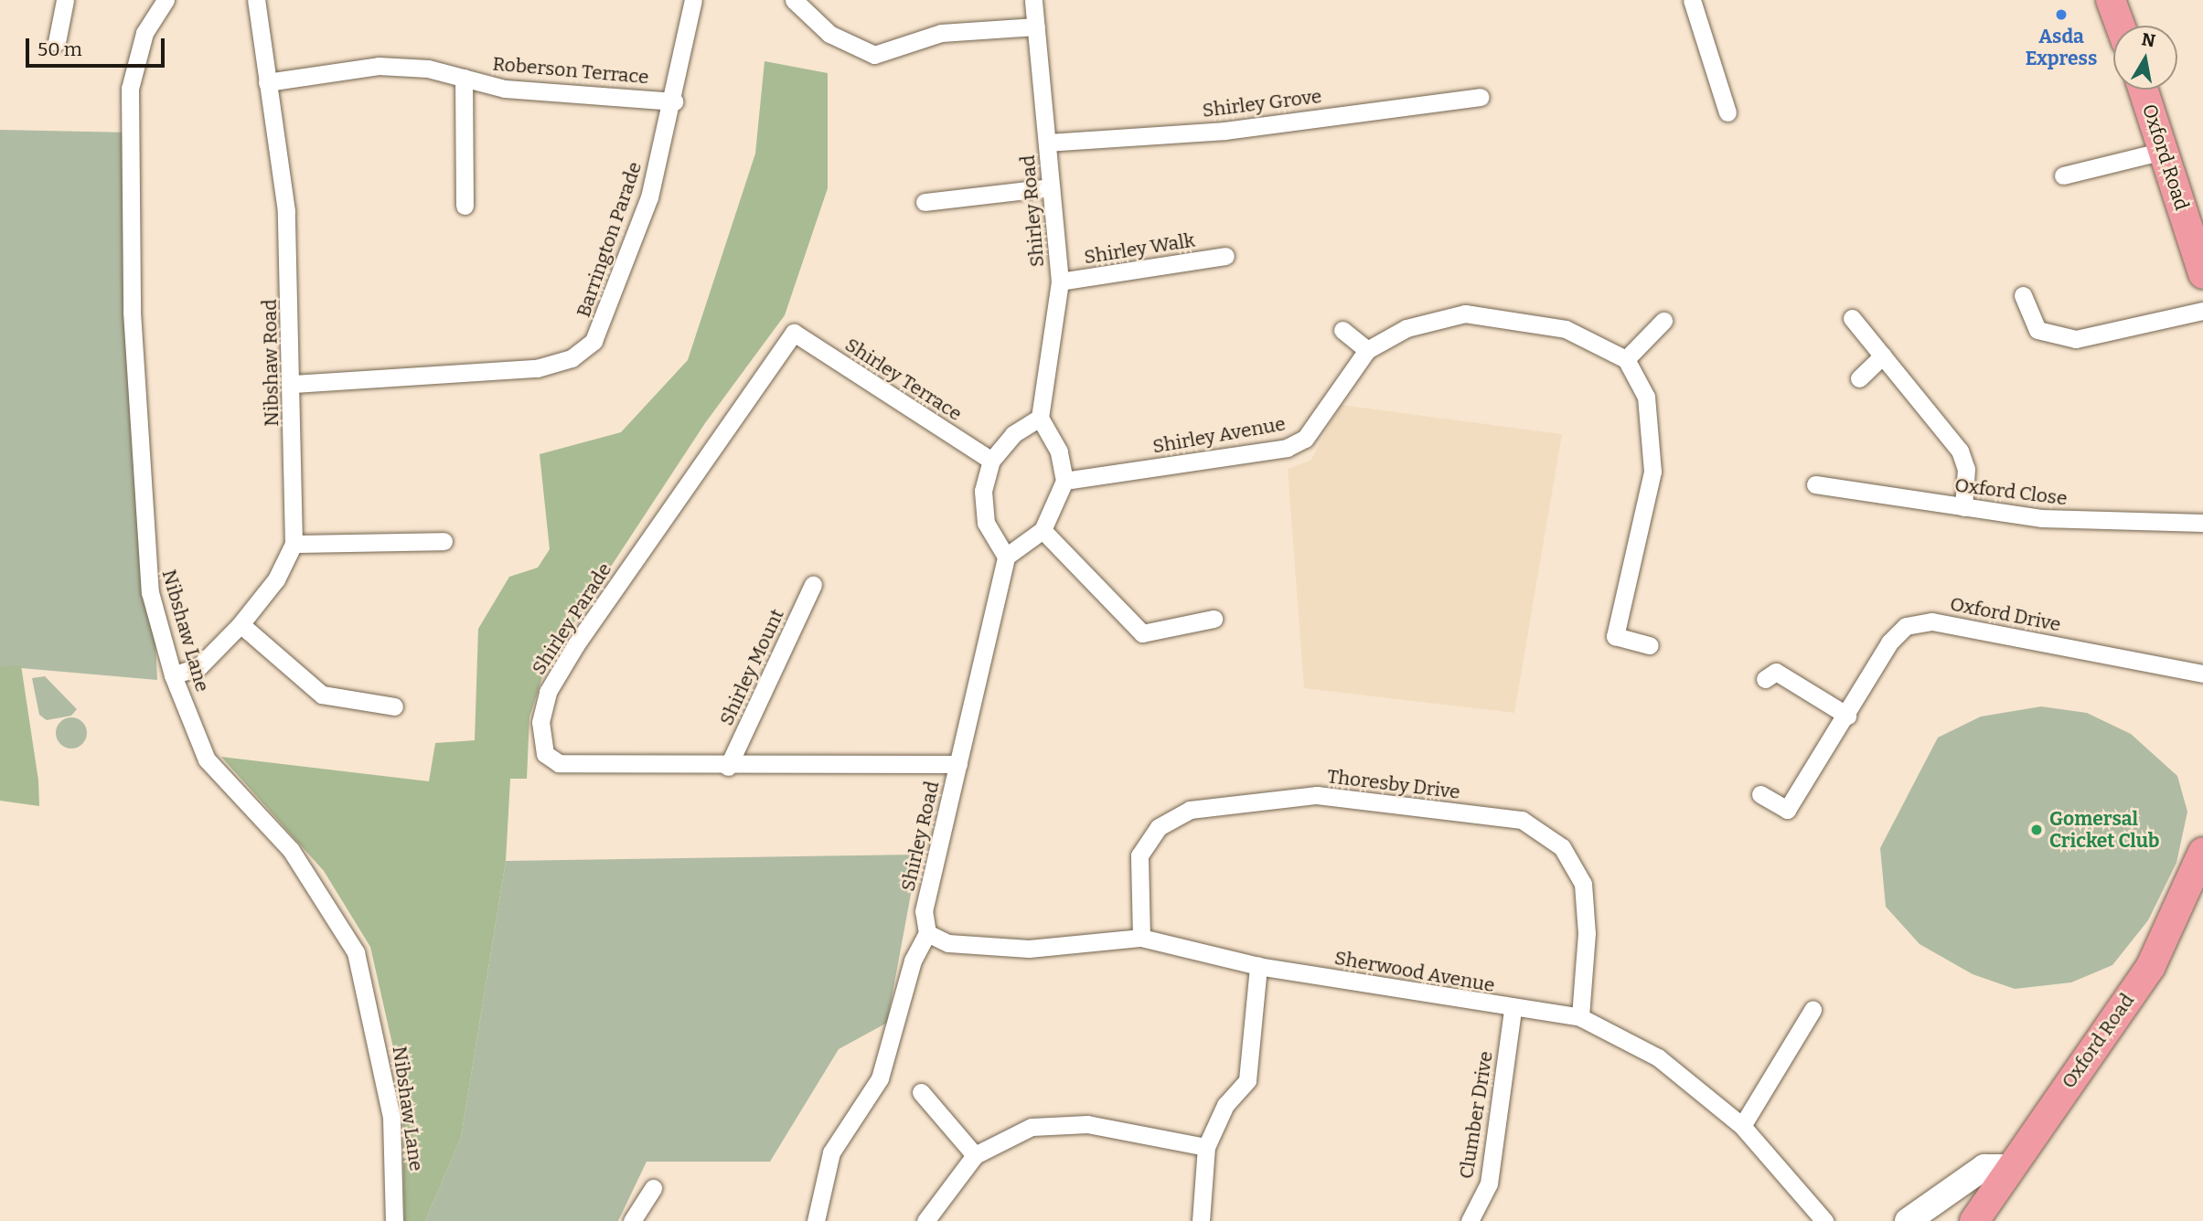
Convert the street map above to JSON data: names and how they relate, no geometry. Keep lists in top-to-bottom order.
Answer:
{
  "streets": {
    "main road": ["Oxford Road"],
    "street": [
      "Roberson Terrace",
      "Shirley Grove",
      "Shirley Road",
      "Barrington Parade",
      "Shirley Walk",
      "Nibshaw Road",
      "Shirley Terrace",
      "Shirley Avenue",
      "Oxford Close",
      "Oxford Drive",
      "Shirley Parade",
      "Nibshaw Lane",
      "Shirley Mount",
      "Thoresby Drive",
      "Sherwood Avenue",
      "Clumber Drive"
    ]
  },
  "crossings": [
    ["Roberson Terrace", "Barrington Parade"],
    ["Roberson Terrace", "Nibshaw Road"],
    ["Shirley Grove", "Shirley Road"],
    ["Shirley Road", "Shirley Walk"],
    ["Shirley Road", "Shirley Parade"],
    ["Shirley Road", "Sherwood Avenue"],
    ["Barrington Parade", "Nibshaw Road"],
    ["Nibshaw Road", "Nibshaw Lane"],
    ["Shirley Terrace", "Shirley Parade"],
    ["Shirley Parade", "Shirley Mount"],
    ["Thoresby Drive", "Sherwood Avenue"],
    ["Sherwood Avenue", "Clumber Drive"]
  ],
  "places": ["Asda Express", "Gomersal Cricket Club"],
  "scale_bar": "50 m",
  "north": "top"
}
